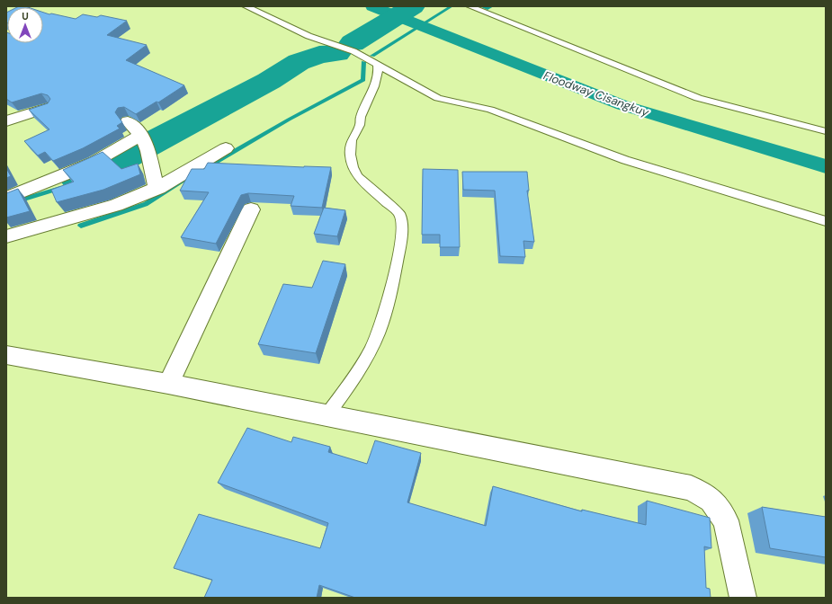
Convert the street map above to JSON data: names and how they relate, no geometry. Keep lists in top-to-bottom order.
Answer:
{
  "water": ["Floodway Cisangkuy"],
  "north": "top"
}
